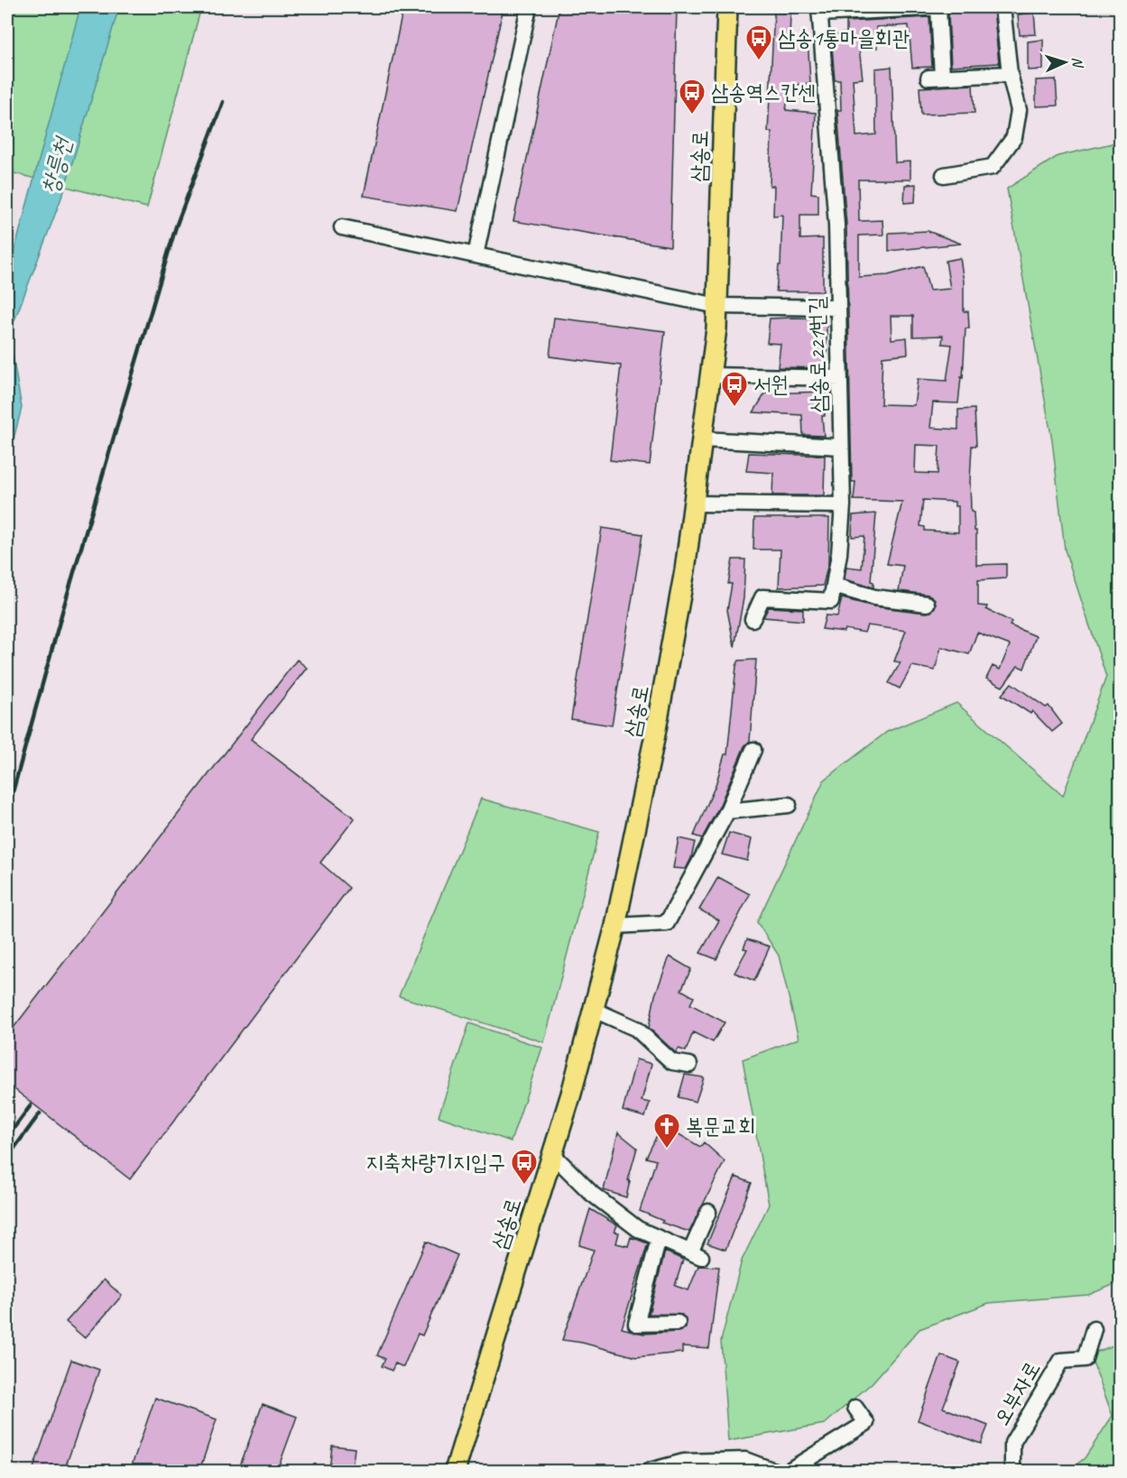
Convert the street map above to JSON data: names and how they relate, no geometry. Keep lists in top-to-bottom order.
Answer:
{
  "streets": {
    "main road": ["삼송로"],
    "street": ["삼송로221번길", "오부자로"]
  },
  "water": ["창릉천"],
  "places": {
    "bus stop": [
      "삼송1통마을회관",
      "삼송역스칸센",
      "서원",
      "지축차량기지입구"
    ],
    "church": ["복문교회"]
  },
  "north": "right"
}
